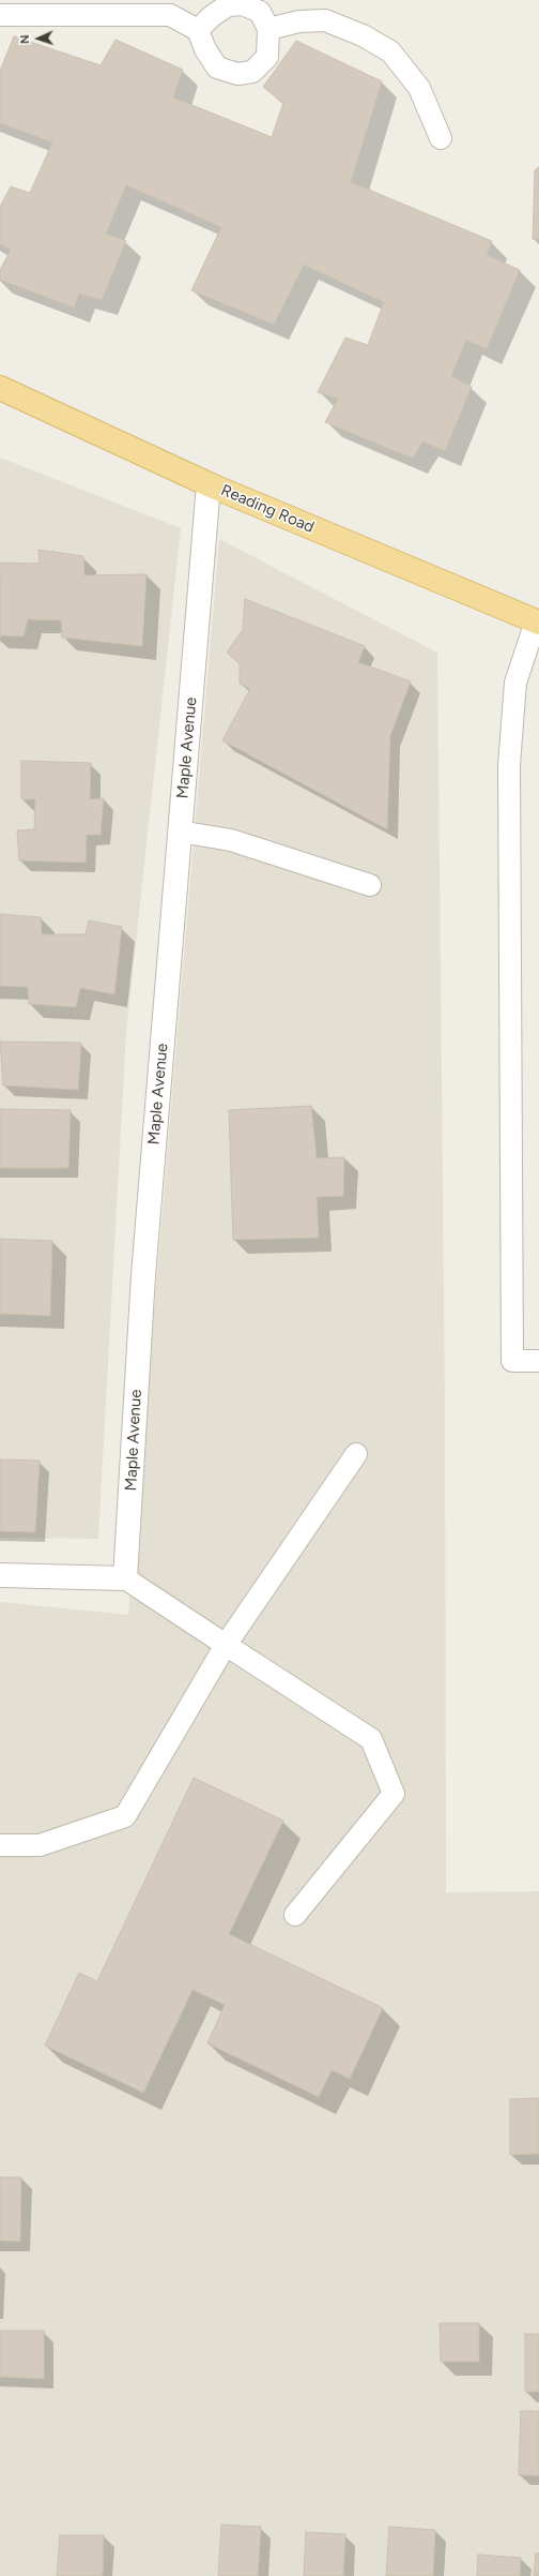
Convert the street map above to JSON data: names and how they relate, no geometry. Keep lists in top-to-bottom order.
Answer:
{
  "streets": {
    "main road": ["Reading Road"],
    "street": ["Maple Avenue"]
  },
  "crossings": [
    ["Reading Road", "Maple Avenue"]
  ],
  "north": "left"
}
